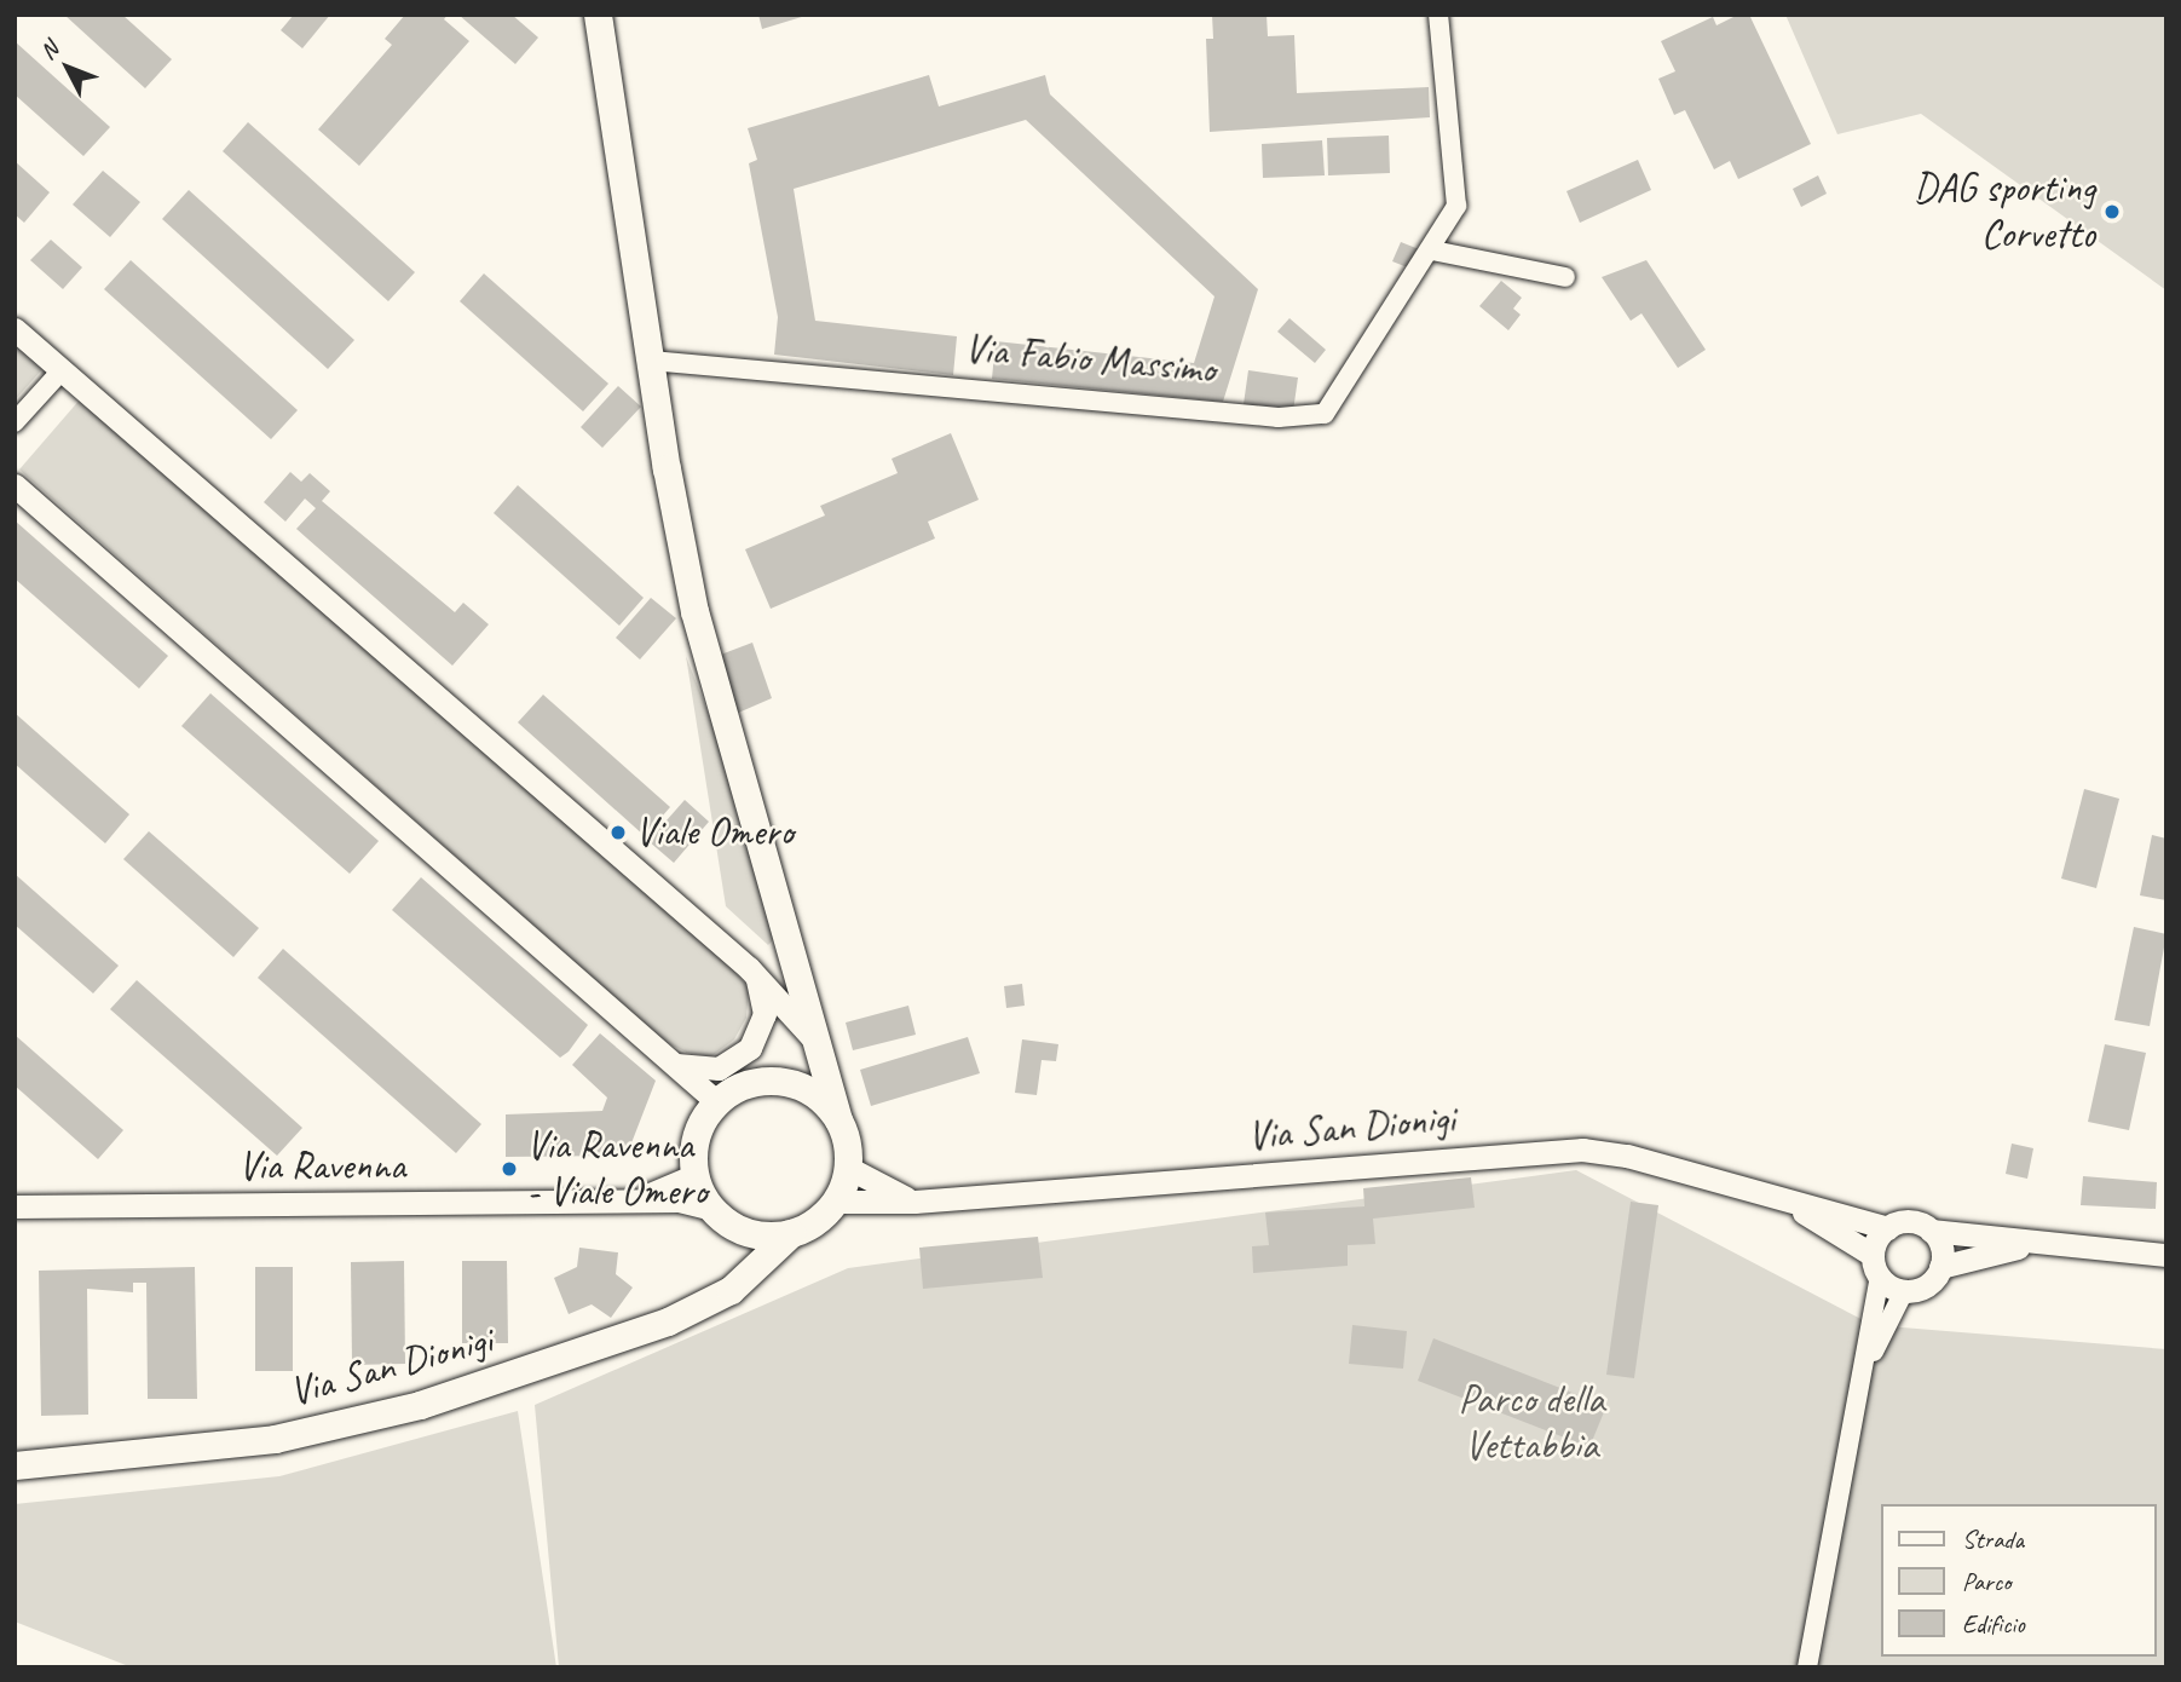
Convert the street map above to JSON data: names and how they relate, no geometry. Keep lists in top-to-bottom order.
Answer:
{
  "streets": {
    "main road": ["Via San Dionigi"],
    "street": ["Via Fabio Massimo", "Via Ravenna"]
  },
  "crossings": [
    ["Via San Dionigi", "Via Ravenna"]
  ],
  "parks": ["Parco della Vettabbia"],
  "places": ["DAG sporting Corvetto", "Viale Omero", "Via Ravenna - Viale Omero"],
  "legend": ["Strada", "Parco", "Edificio"],
  "north": "top left"
}
